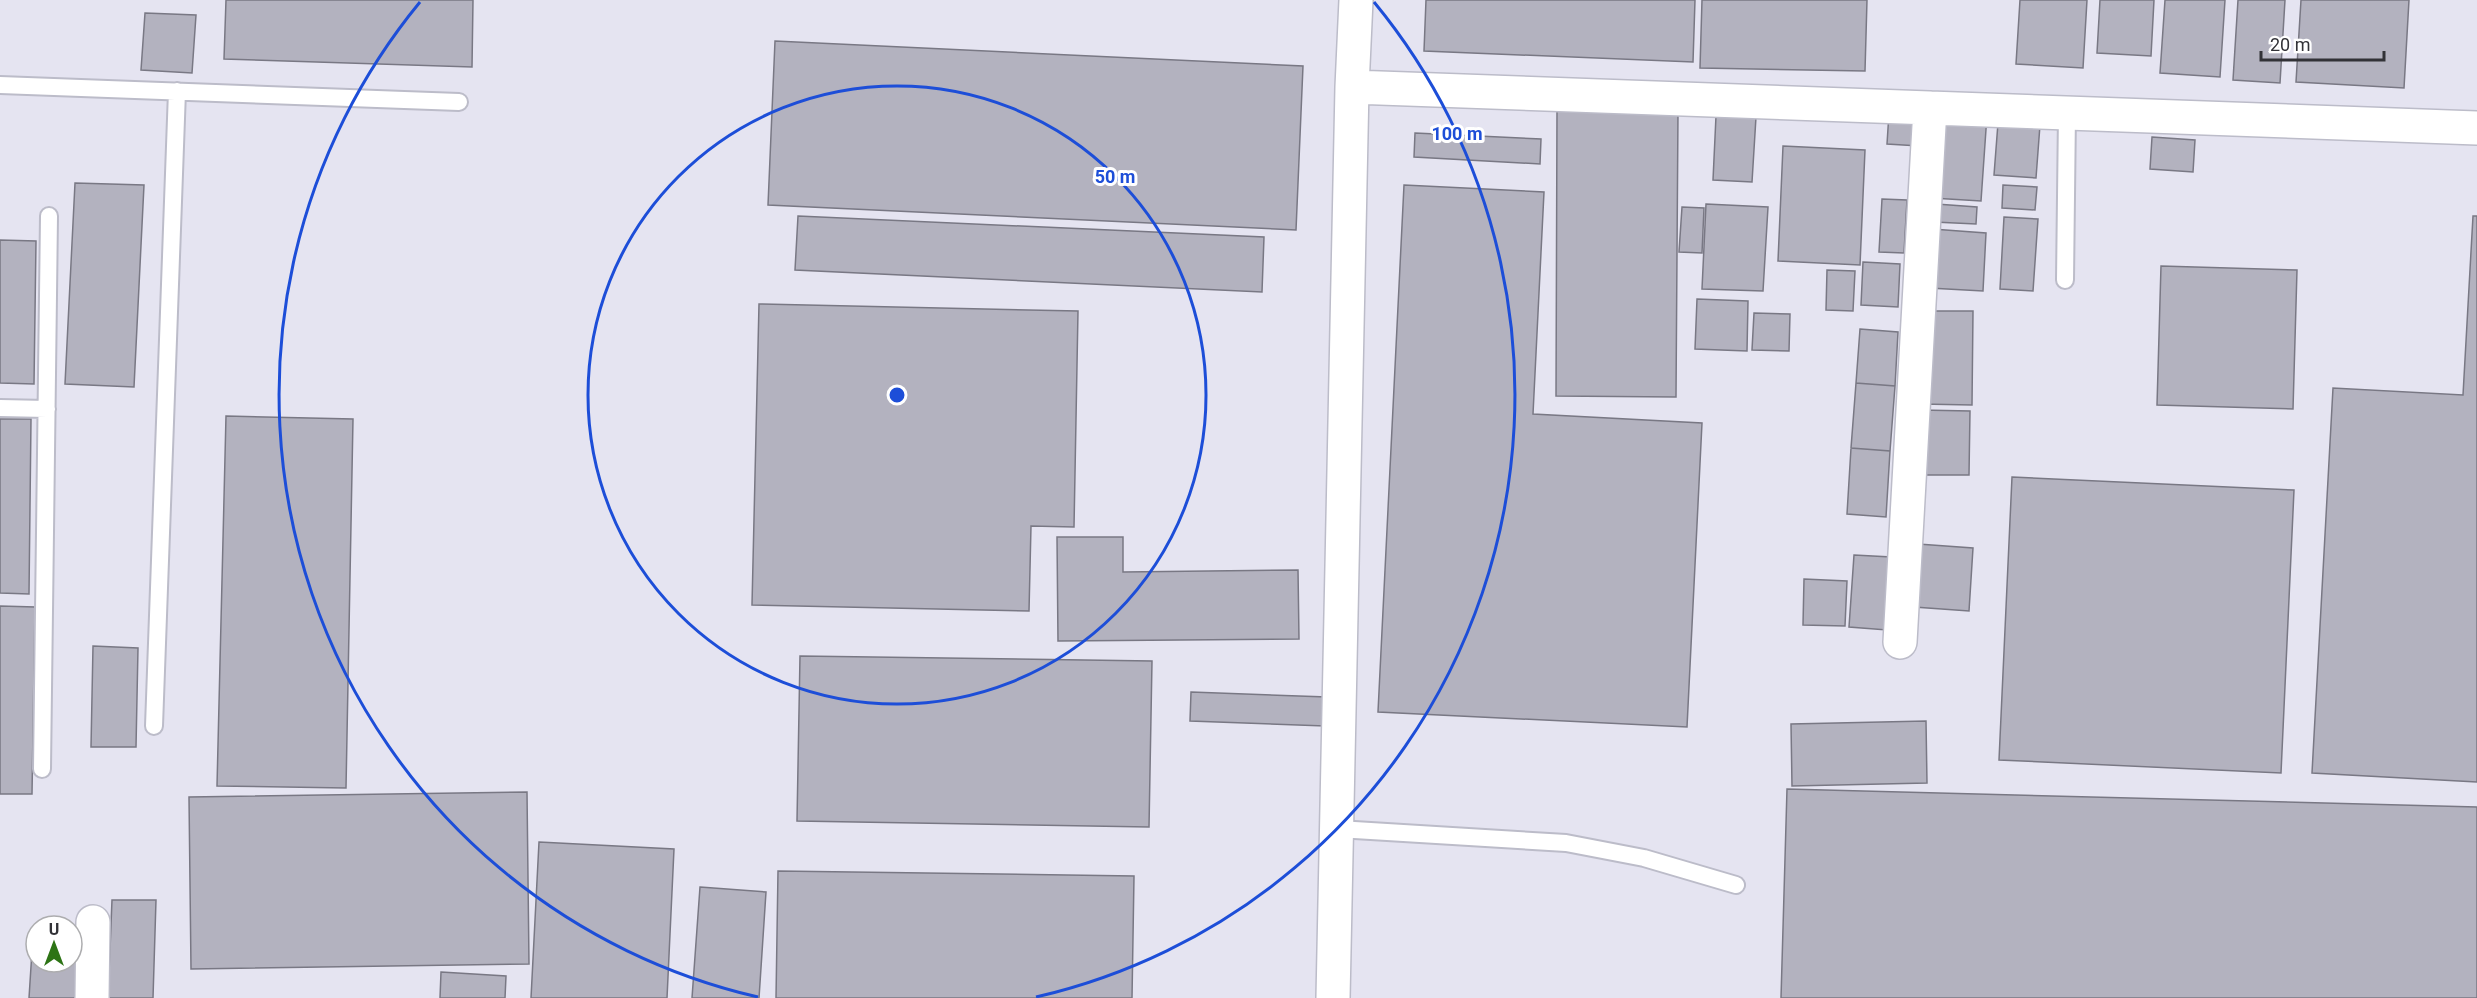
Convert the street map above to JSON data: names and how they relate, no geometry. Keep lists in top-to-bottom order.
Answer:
{
  "scale_bar": "20 m",
  "north": "top",
  "rings": ["100 m", "50 m"]
}
